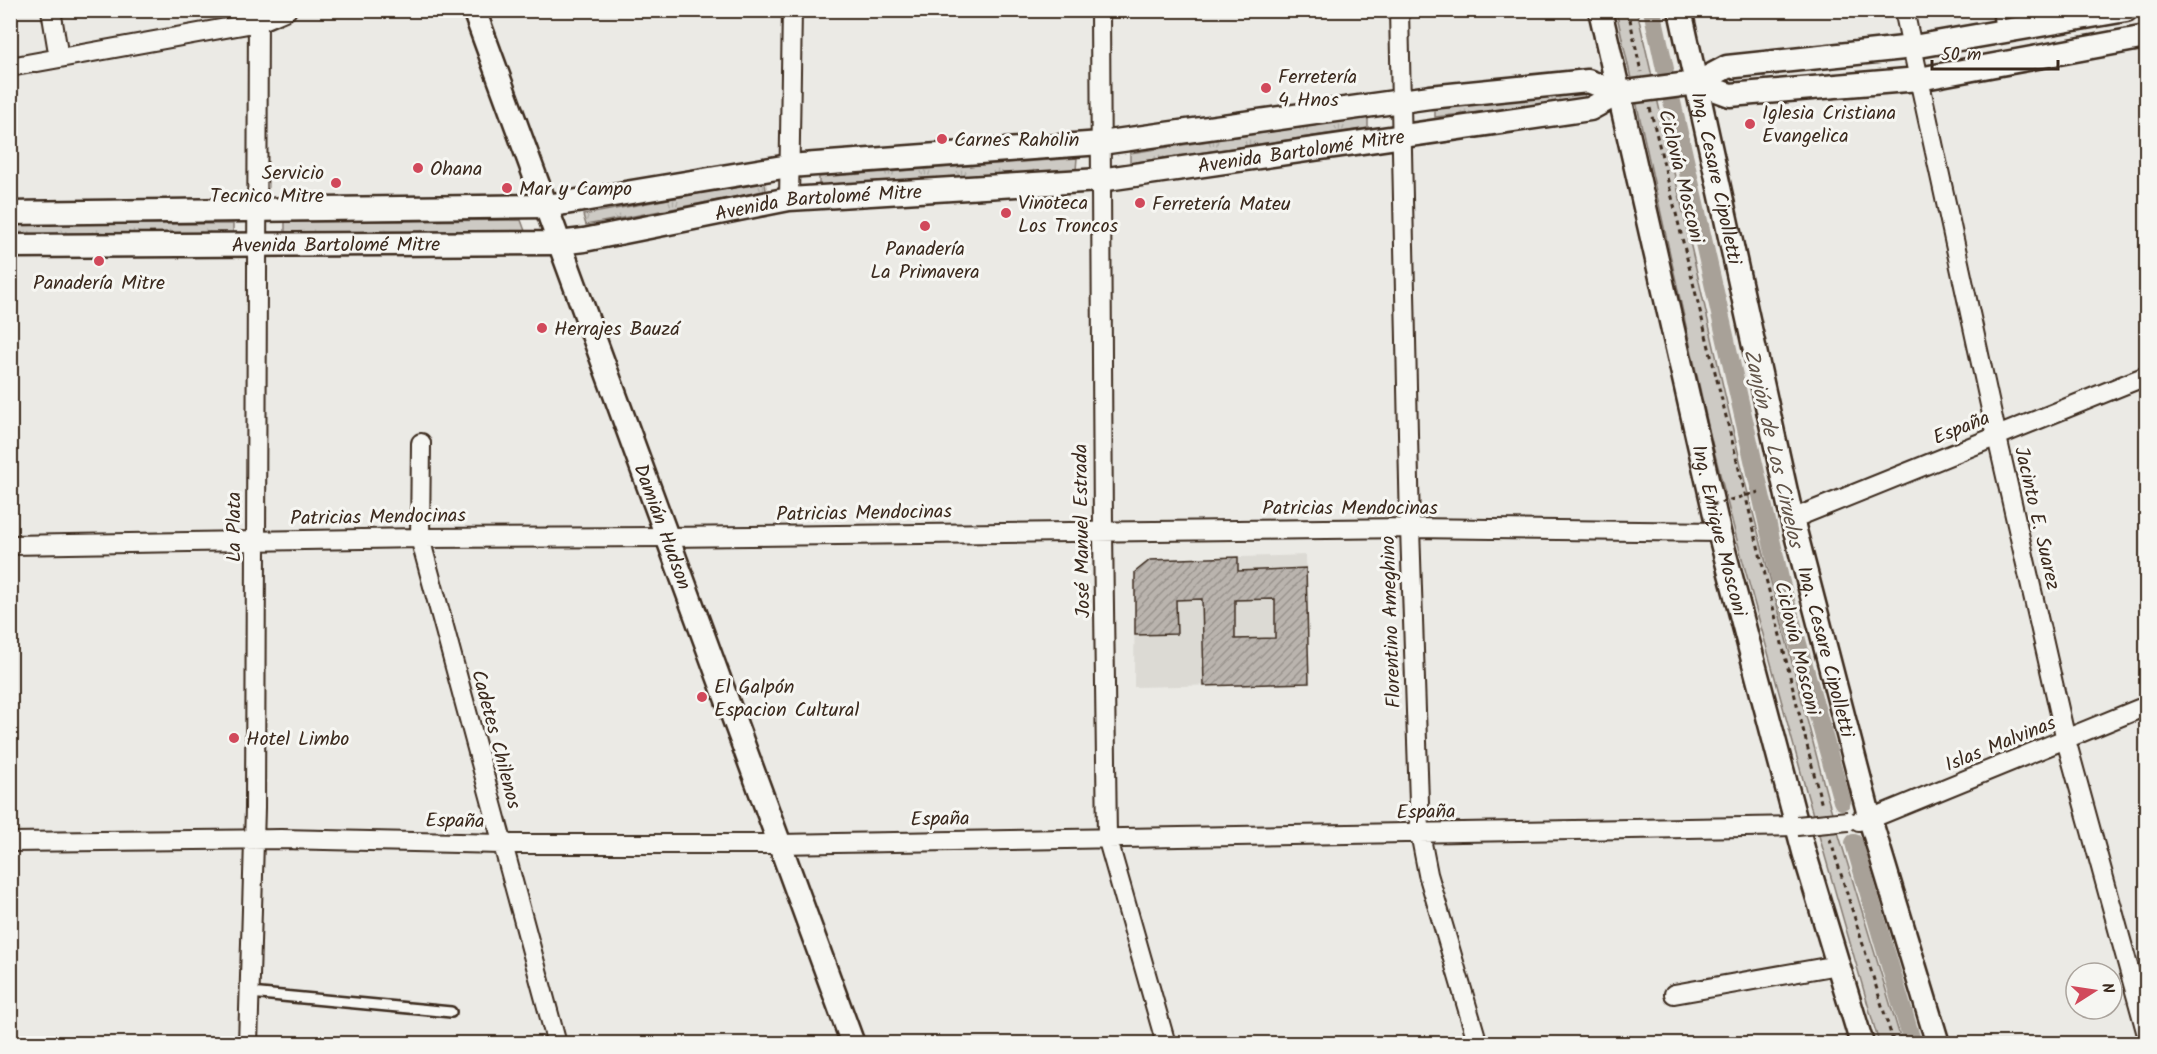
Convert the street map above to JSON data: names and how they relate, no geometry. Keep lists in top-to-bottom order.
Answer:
{
  "streets": {
    "street": [
      "Avenida Bartolomé Mitre",
      "Ing. Cesare Cipolletti",
      "España",
      "Patricias Mendocinas",
      "Jacinto E. Suarez",
      "La Plata",
      "Damián Hudson",
      "Ing. Enrique Mosconi",
      "José Manuel Estrada",
      "Florentino Ameghino",
      "Cadetes Chilenos",
      "Islas Malvinas"
    ],
    "path": ["Ciclovía Mosconi"]
  },
  "crossings": [
    ["Avenida Bartolomé Mitre", "Ciclovía Mosconi"],
    ["Avenida Bartolomé Mitre", "Ing. Cesare Cipolletti"],
    ["Avenida Bartolomé Mitre", "Jacinto E. Suarez"],
    ["Avenida Bartolomé Mitre", "La Plata"],
    ["Avenida Bartolomé Mitre", "Damián Hudson"],
    ["Avenida Bartolomé Mitre", "Ing. Enrique Mosconi"],
    ["Avenida Bartolomé Mitre", "José Manuel Estrada"],
    ["Avenida Bartolomé Mitre", "Florentino Ameghino"],
    ["Ing. Cesare Cipolletti", "España"],
    ["Ing. Cesare Cipolletti", "Islas Malvinas"],
    ["España", "Jacinto E. Suarez"],
    ["España", "La Plata"],
    ["España", "Damián Hudson"],
    ["España", "Ing. Enrique Mosconi"],
    ["España", "José Manuel Estrada"],
    ["España", "Florentino Ameghino"],
    ["España", "Cadetes Chilenos"],
    ["España", "Islas Malvinas"],
    ["Patricias Mendocinas", "La Plata"],
    ["Patricias Mendocinas", "Damián Hudson"],
    ["Patricias Mendocinas", "Ing. Enrique Mosconi"],
    ["Patricias Mendocinas", "José Manuel Estrada"],
    ["Patricias Mendocinas", "Florentino Ameghino"],
    ["Patricias Mendocinas", "Cadetes Chilenos"],
    ["Jacinto E. Suarez", "Islas Malvinas"]
  ],
  "water": ["Zanjón de Los Ciruelos"],
  "places": [
    "Ferretería 4 Hnos",
    "Iglesia Cristiana Evangelica",
    "Carnes Raholin",
    "Ohana",
    "Servicio Tecnico Mitre",
    "Mar y Campo",
    "Ferretería Mateu",
    "Vinoteca Los Troncos",
    "Panadería La Primavera",
    "Panadería Mitre",
    "Herrajes Bauzá",
    "El Galpón Espacion Cultural",
    "Hotel Limbo"
  ],
  "scale_bar": "50 m",
  "north": "right"
}
